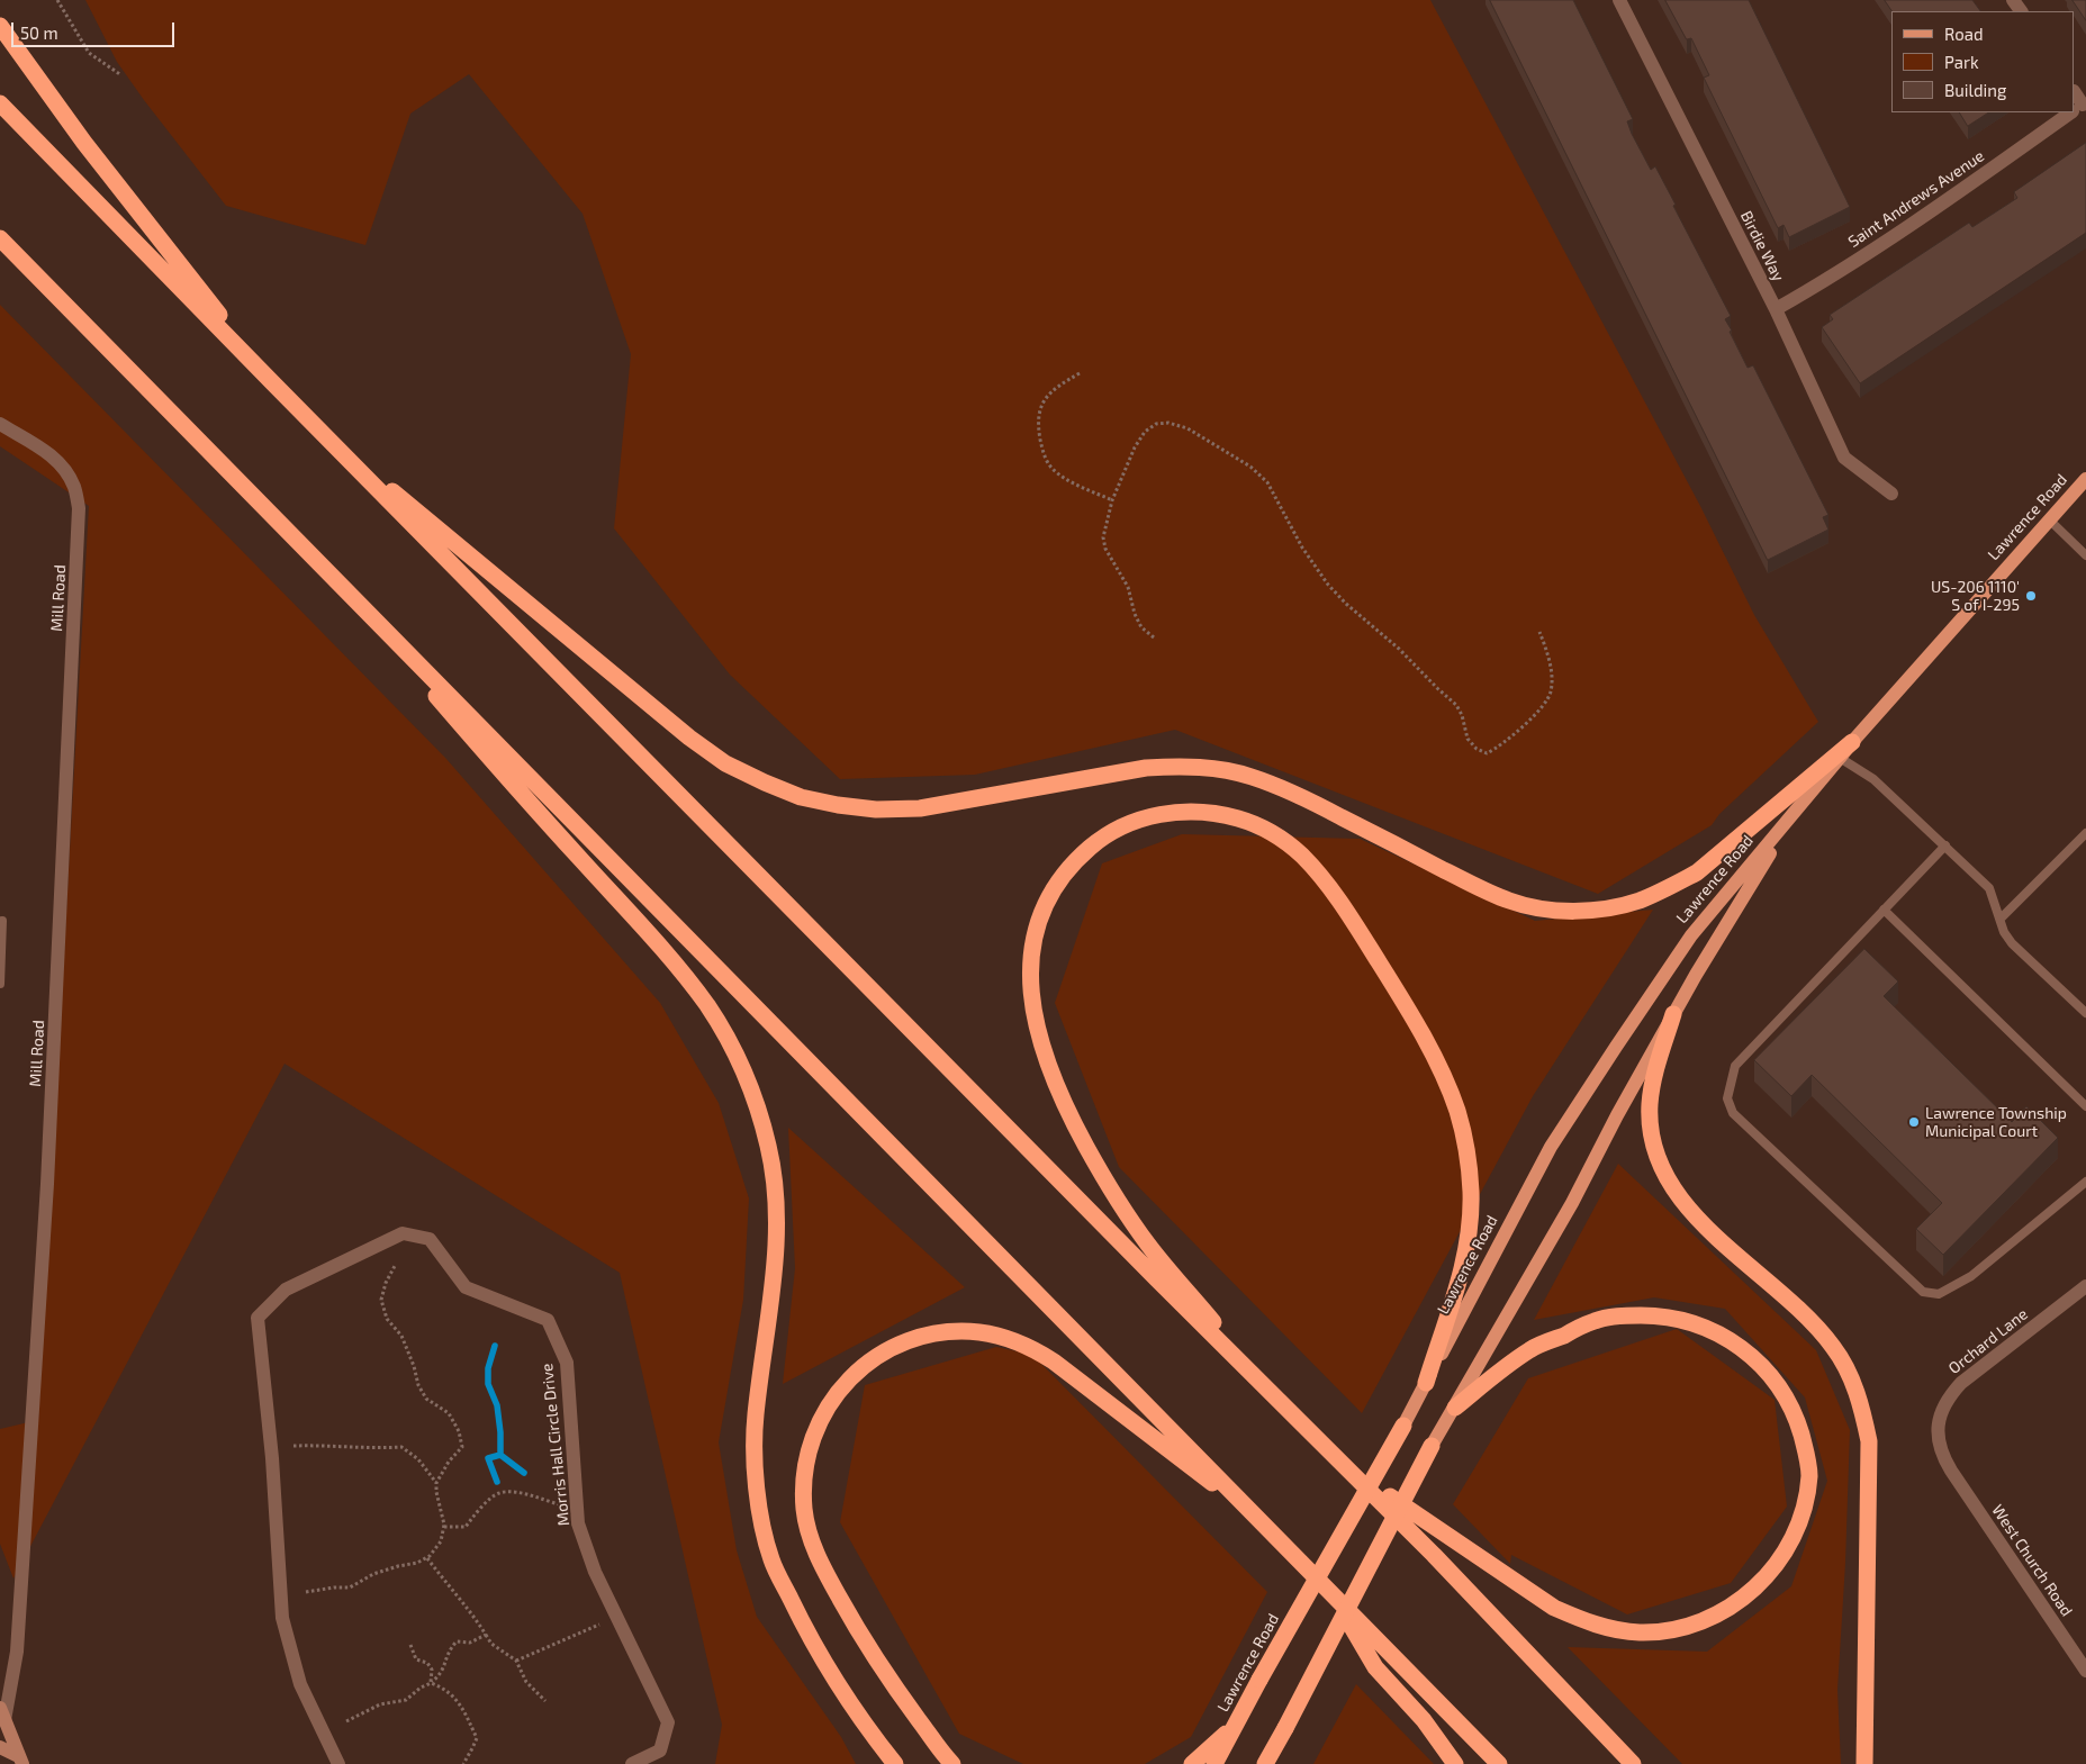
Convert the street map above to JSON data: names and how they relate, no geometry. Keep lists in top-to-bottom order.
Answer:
{
  "streets": {
    "highway": ["Lawrence Road"],
    "street": [
      "Saint Andrews Avenue",
      "Birdie Way",
      "Mill Road",
      "Orchard Lane",
      "Morris Hall Circle Drive",
      "West Church Road"
    ]
  },
  "crossings": [
    ["Saint Andrews Avenue", "Birdie Way"],
    ["Orchard Lane", "West Church Road"]
  ],
  "places": ["US-206 1110' S of I-295", "Lawrence Township Municipal Court"],
  "legend": ["Road", "Park", "Building"],
  "scale_bar": "50 m"
}
